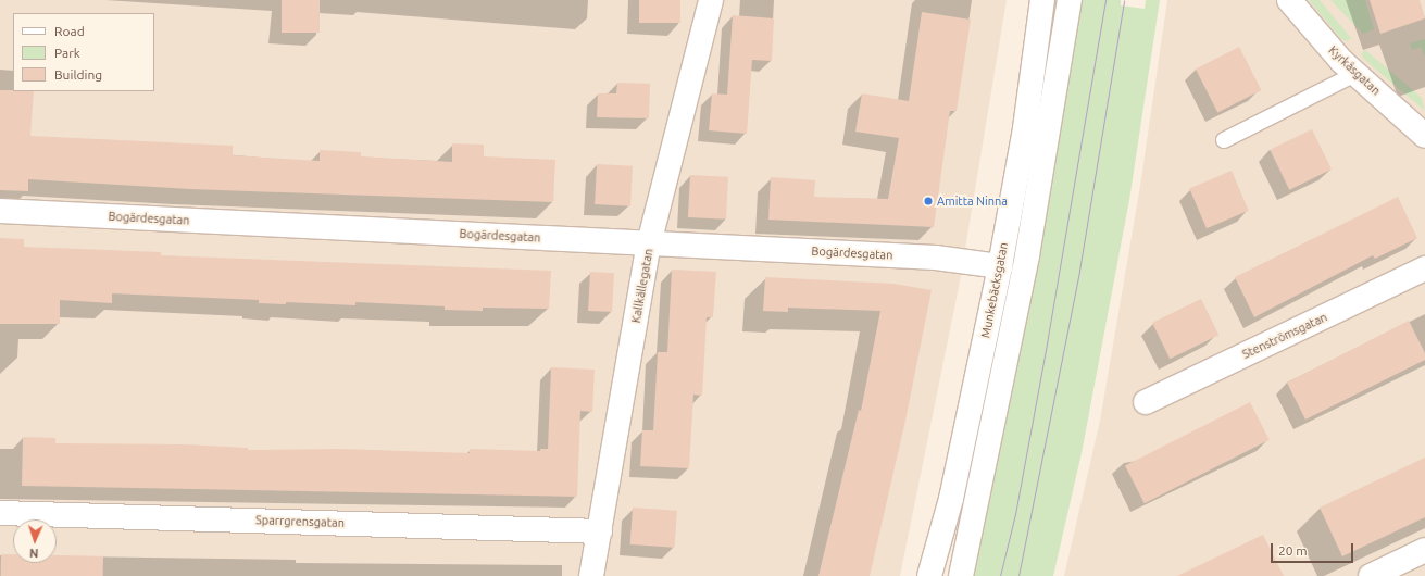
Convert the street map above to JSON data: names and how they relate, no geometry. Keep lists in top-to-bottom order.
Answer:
{
  "streets": {
    "street": [
      "Kyrkåsgatan",
      "Bogärdesgatan",
      "Kallkällegatan",
      "Munkebäcksgatan",
      "Stenströmsgatan",
      "Sparrgrensgatan"
    ]
  },
  "crossings": [
    ["Bogärdesgatan", "Kallkällegatan"],
    ["Bogärdesgatan", "Munkebäcksgatan"],
    ["Kallkällegatan", "Sparrgrensgatan"]
  ],
  "places": ["Amitta Ninna"],
  "legend": ["Road", "Park", "Building"],
  "scale_bar": "20 m",
  "north": "bottom"
}
